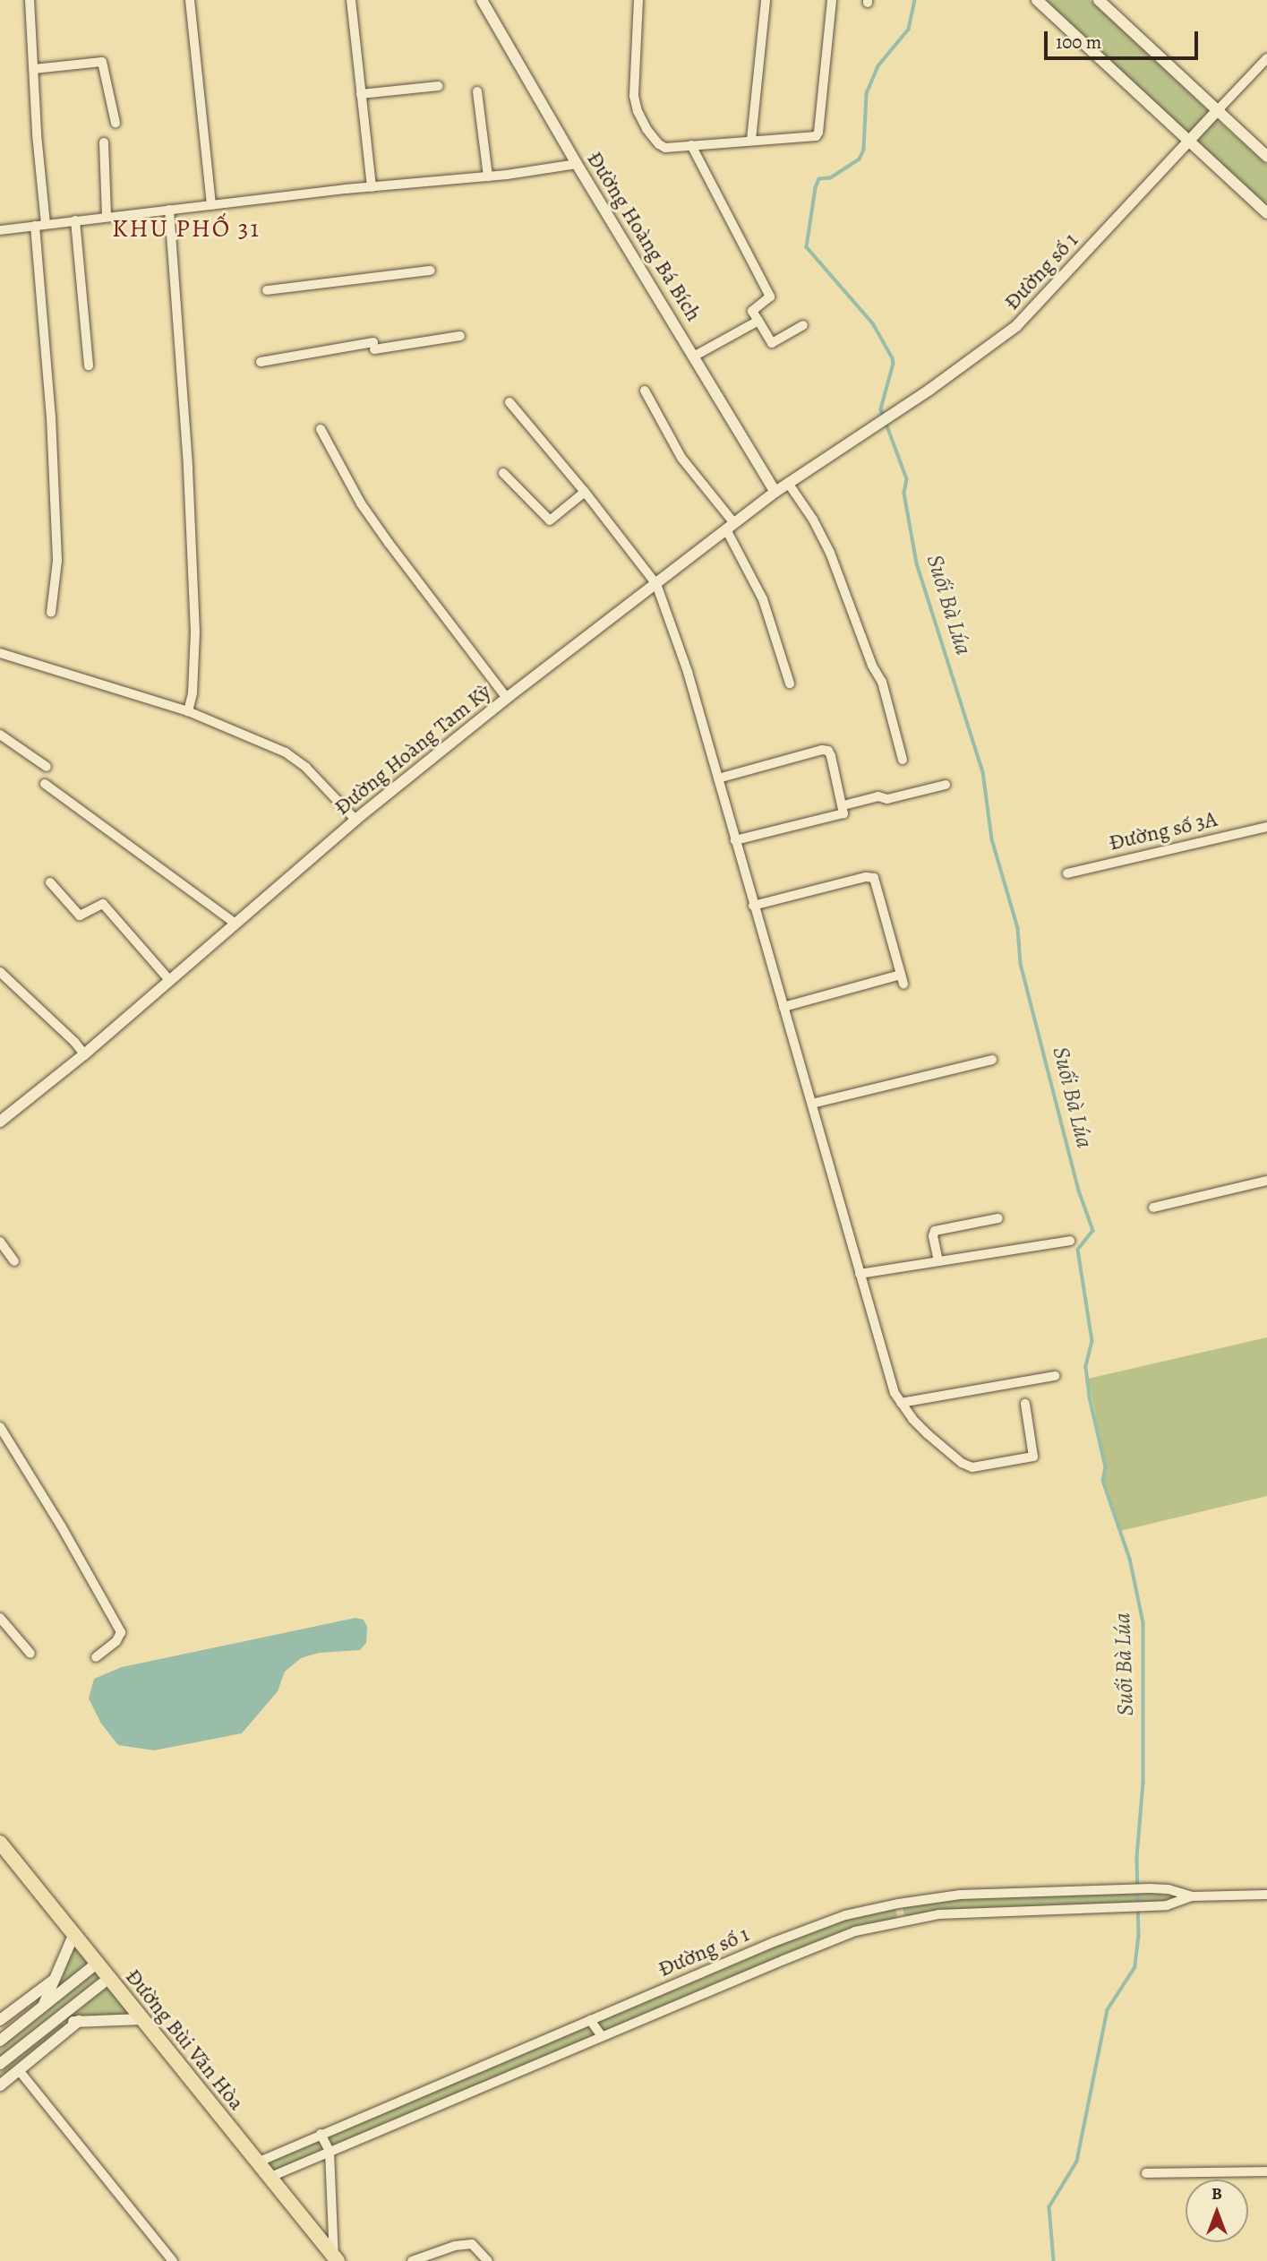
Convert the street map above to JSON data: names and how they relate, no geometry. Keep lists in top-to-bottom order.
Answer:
{
  "streets": {
    "main road": ["Đường Bùi Văn Hòa"],
    "street": [
      "Đường Hoàng Bá Bích",
      "Đường số 1",
      "Đường Hoàng Tam Kỳ",
      "Đường số 3A"
    ]
  },
  "crossings": [
    ["Đường Hoàng Bá Bích", "Đường Hoàng Tam Kỳ"],
    ["Đường số 1", "Đường Hoàng Tam Kỳ"],
    ["Đường số 1", "Đường Bùi Văn Hòa"]
  ],
  "districts": ["KHU PHỐ 31"],
  "water": ["Suối Bà Lúa"],
  "scale_bar": "100 m",
  "north": "top"
}
